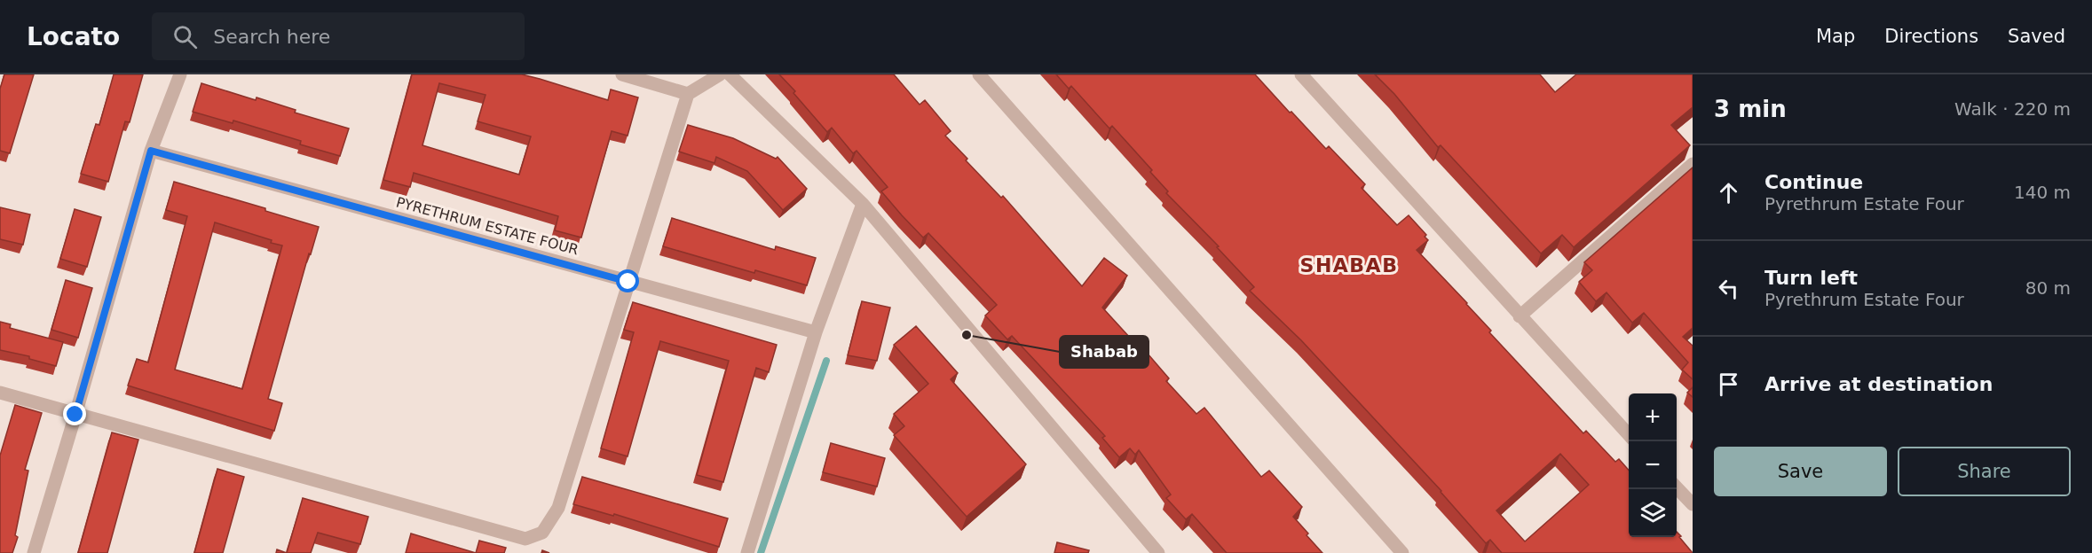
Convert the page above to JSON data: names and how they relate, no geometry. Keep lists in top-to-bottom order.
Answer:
{
  "streets": {
    "street": ["PYRETHRUM ESTATE FOUR"]
  },
  "districts": ["SHABAB"],
  "places": ["Shabab"],
  "page": {
    "header": "Locato",
    "search": "Search here",
    "nav": ["Map", "Directions", "Saved"],
    "heading": ["3 min", "Walk · 220 m"],
    "list": [
      ["Continue", "Pyrethrum Estate Four", "140 m"],
      ["Turn left", "Pyrethrum Estate Four", "80 m"],
      "Arrive at destination"
    ],
    "map_buttons": ["+", "−"],
    "buttons": ["Save", "Share"]
  }
}
